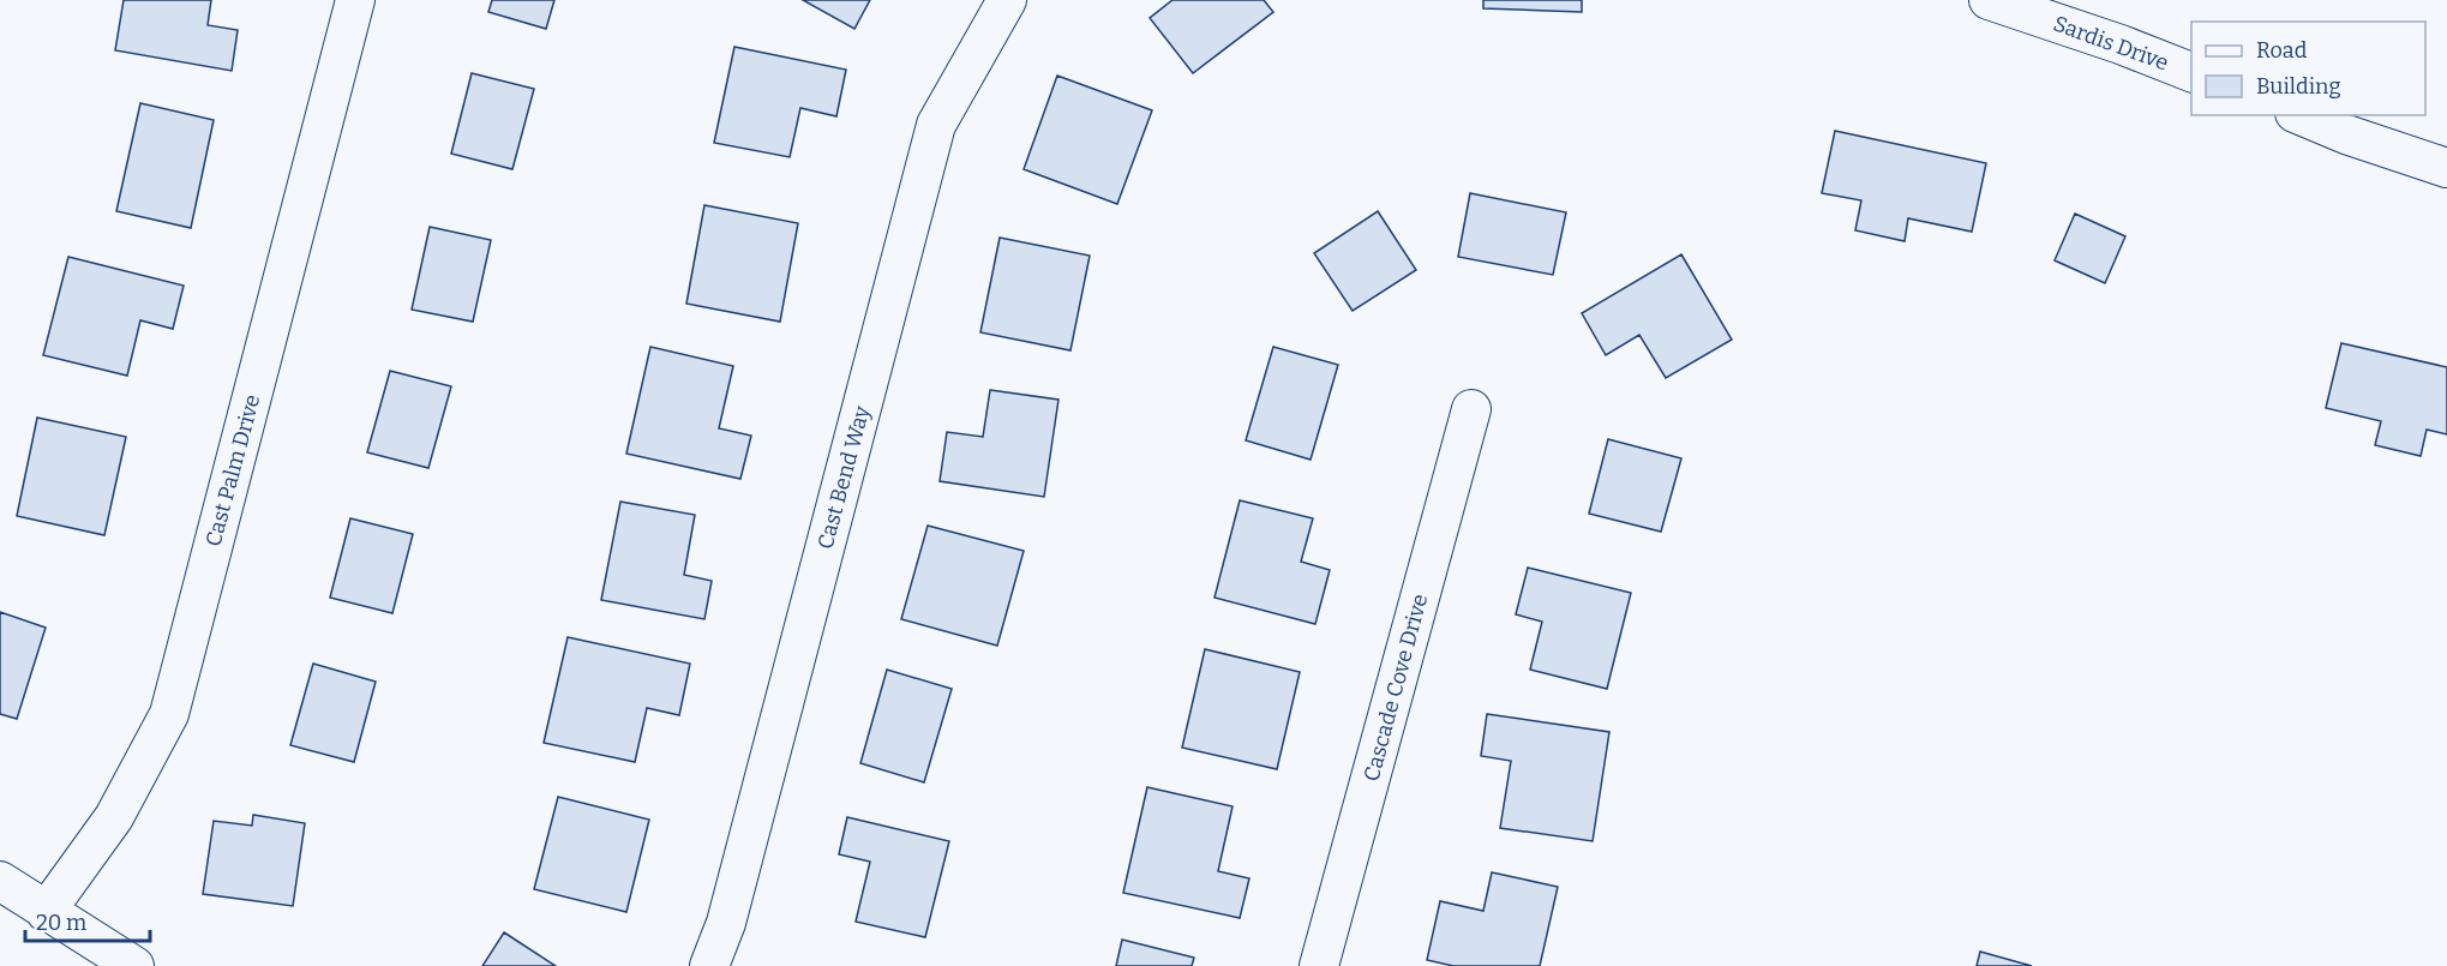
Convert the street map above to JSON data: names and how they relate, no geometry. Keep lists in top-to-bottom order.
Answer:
{
  "streets": {
    "street": [
      "Sardis Drive",
      "Cast Palm Drive",
      "Cast Bend Way",
      "Cascade Cove Drive"
    ]
  },
  "legend": ["Road", "Building"],
  "scale_bar": "20 m"
}
